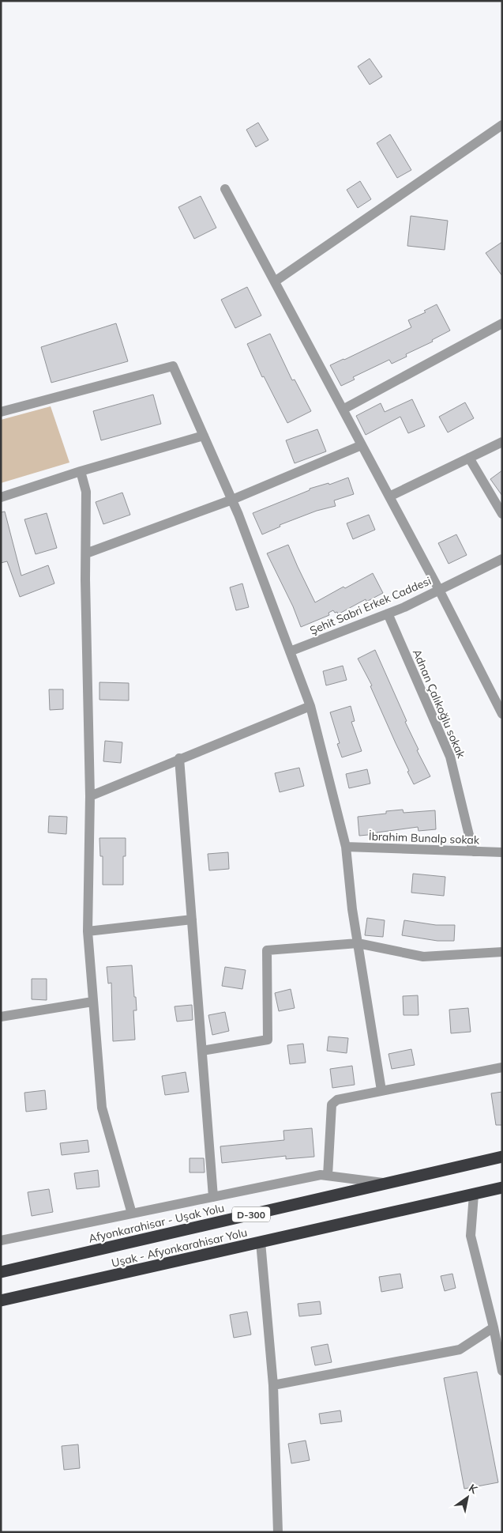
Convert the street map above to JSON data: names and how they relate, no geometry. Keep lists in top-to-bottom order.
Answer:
{
  "streets": {
    "highway": ["D-300", "Afyonkarahisar - Uşak Yolu", "Uşak - Afyonkarahisar Yolu"],
    "street": ["Şehit Sabri Erkek Caddesi", "Adnan Çalıkoğlu sokak", "İbrahim Bunalp sokak"]
  },
  "crossings": [
    ["Şehit Sabri Erkek Caddesi", "Adnan Çalıkoğlu sokak"],
    ["Adnan Çalıkoğlu sokak", "İbrahim Bunalp sokak"]
  ],
  "north": "top right"
}
